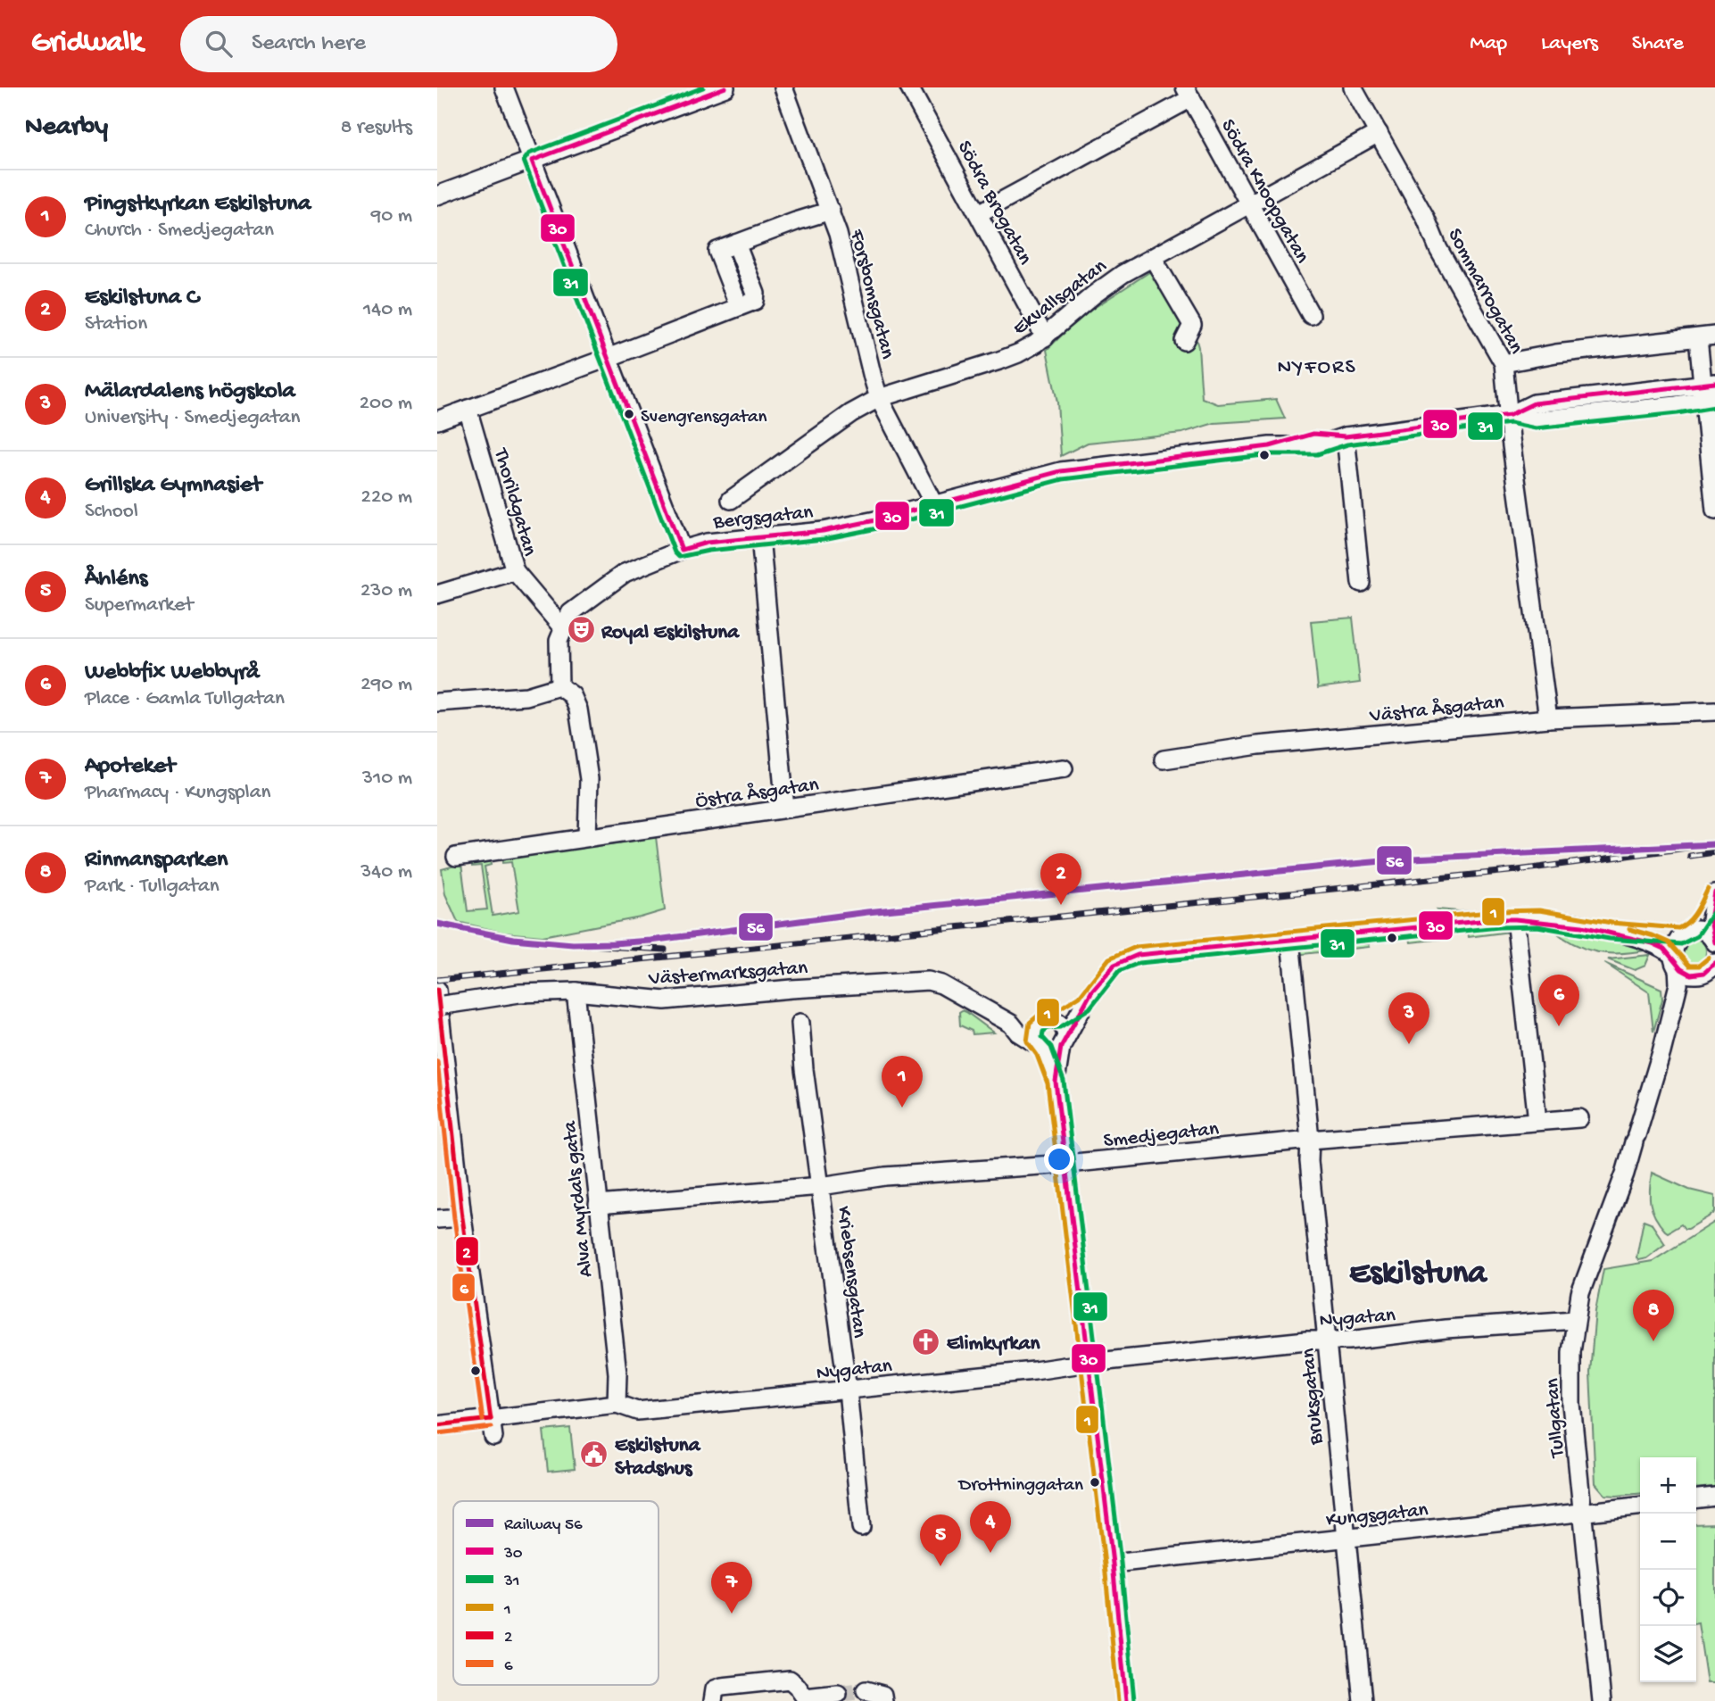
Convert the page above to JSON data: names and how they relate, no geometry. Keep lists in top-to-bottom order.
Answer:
{
  "streets": {
    "street": [
      "Södra Knoopgatan",
      "Södra Brogatan",
      "Sommarrogatan",
      "Forsbomsgatan",
      "Ekvallsgatan",
      "Thorildgatan",
      "Bergsgatan",
      "Västra Åsgatan",
      "Östra Åsgatan",
      "Västermarksgatan",
      "Smedjegatan",
      "Alva Myrdals gata",
      "Kriebsensgatan",
      "Nygatan",
      "Bruksgatan",
      "Tullgatan",
      "Kungsgatan"
    ]
  },
  "crossings": [
    ["Södra Knoopgatan", "Ekvallsgatan"],
    ["Södra Brogatan", "Ekvallsgatan"],
    ["Sommarrogatan", "Ekvallsgatan"],
    ["Sommarrogatan", "Bergsgatan"],
    ["Sommarrogatan", "Västra Åsgatan"],
    ["Forsbomsgatan", "Ekvallsgatan"],
    ["Forsbomsgatan", "Bergsgatan"],
    ["Thorildgatan", "Bergsgatan"],
    ["Västermarksgatan", "Alva Myrdals gata"],
    ["Smedjegatan", "Alva Myrdals gata"],
    ["Smedjegatan", "Kriebsensgatan"],
    ["Smedjegatan", "Bruksgatan"],
    ["Alva Myrdals gata", "Nygatan"],
    ["Kriebsensgatan", "Nygatan"],
    ["Nygatan", "Bruksgatan"],
    ["Nygatan", "Tullgatan"],
    ["Bruksgatan", "Kungsgatan"],
    ["Tullgatan", "Kungsgatan"]
  ],
  "districts": ["NYFORS", "Eskilstuna"],
  "places": {
    "other": ["Svengrensgatan", "Drottninggatan"],
    "theatre": ["Royal Eskilstuna"],
    "church": ["Elimkyrkan"],
    "public building": ["Eskilstuna Stadshus"]
  },
  "lines": [
    "transit line 30",
    "transit line 31",
    "rail line 56",
    "transit line 1",
    "transit line 2",
    "transit line 6"
  ],
  "legend": [
    "Railway 56",
    "30",
    "31",
    "1",
    "2",
    "6"
  ],
  "page": {
    "header": "Gridwalk",
    "search": "Search here",
    "nav": ["Map", "Layers", "Share"],
    "heading": ["Nearby", "8 results"],
    "list": [
      {
        "mark": "1",
        "name": "Pingstkyrkan Eskilstuna",
        "note": "Church · Smedjegatan",
        "value": "90 m"
      },
      {
        "mark": "2",
        "name": "Eskilstuna C",
        "note": "Station",
        "value": "140 m"
      },
      {
        "mark": "3",
        "name": "Mälardalens högskola",
        "note": "University · Smedjegatan",
        "value": "200 m"
      },
      {
        "mark": "4",
        "name": "Grillska Gymnasiet",
        "note": "School",
        "value": "220 m"
      },
      {
        "mark": "5",
        "name": "Åhléns",
        "note": "Supermarket",
        "value": "230 m"
      },
      {
        "mark": "6",
        "name": "Webbfix Webbyrå",
        "note": "Place · Gamla Tullgatan",
        "value": "290 m"
      },
      {
        "mark": "7",
        "name": "Apoteket",
        "note": "Pharmacy · Kungsplan",
        "value": "310 m"
      },
      {
        "mark": "8",
        "name": "Rinmansparken",
        "note": "Park · Tullgatan",
        "value": "340 m"
      }
    ],
    "pins": [
      "2",
      "6",
      "3",
      "1",
      "8",
      "4",
      "5",
      "7"
    ],
    "map_buttons": ["+", "−"]
  }
}
